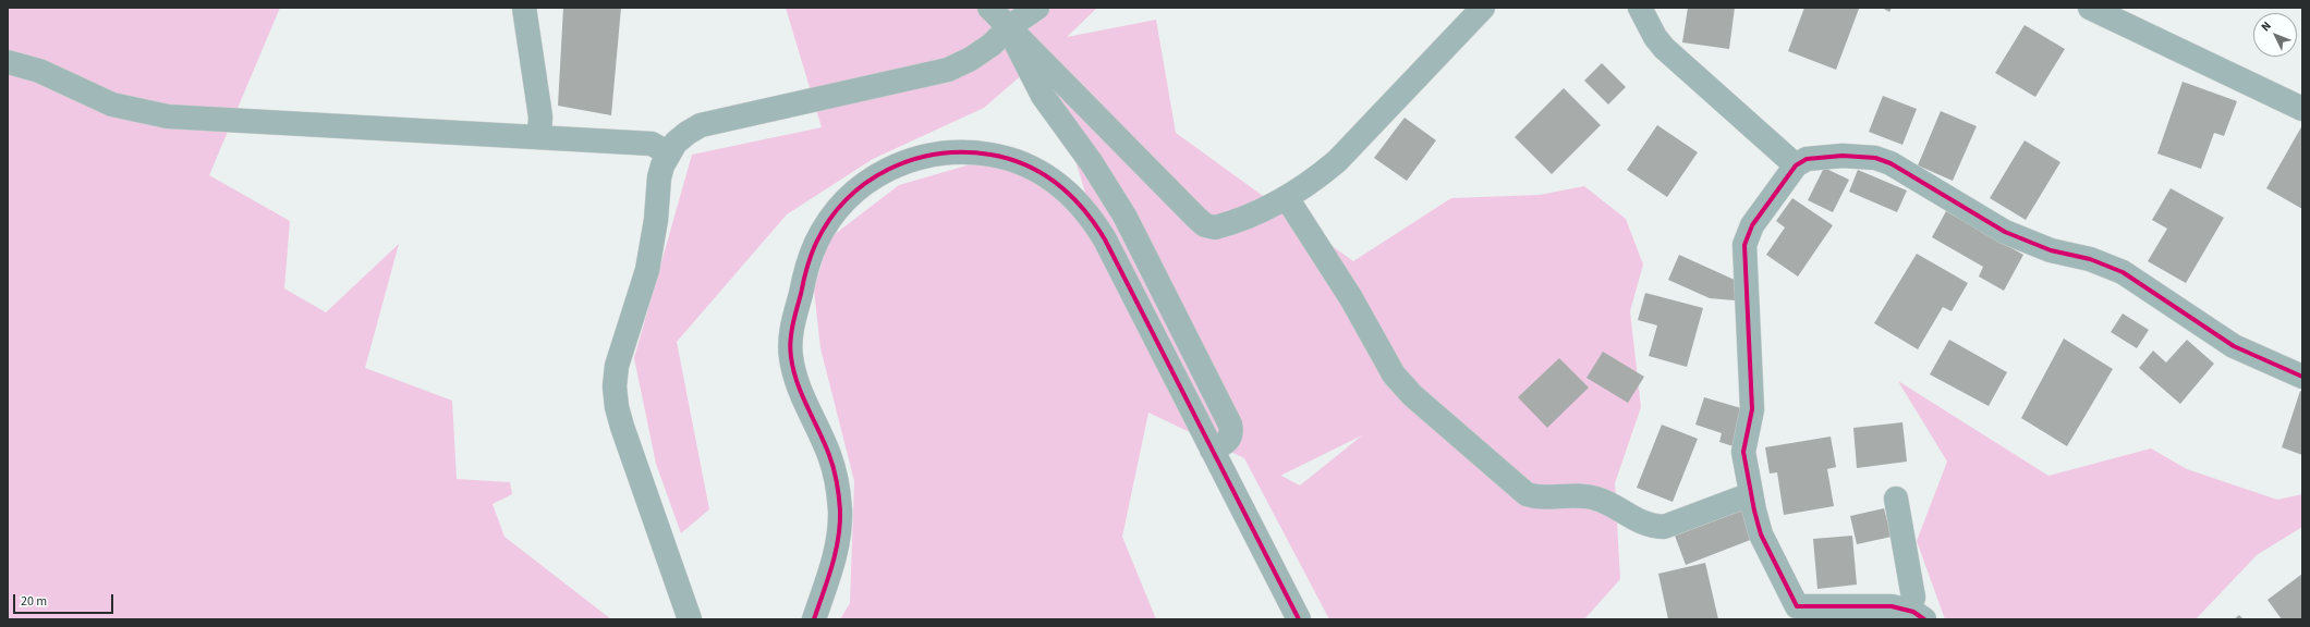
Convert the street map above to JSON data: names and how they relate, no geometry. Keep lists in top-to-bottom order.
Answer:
{
  "scale_bar": "20 m",
  "north": "top left"
}
